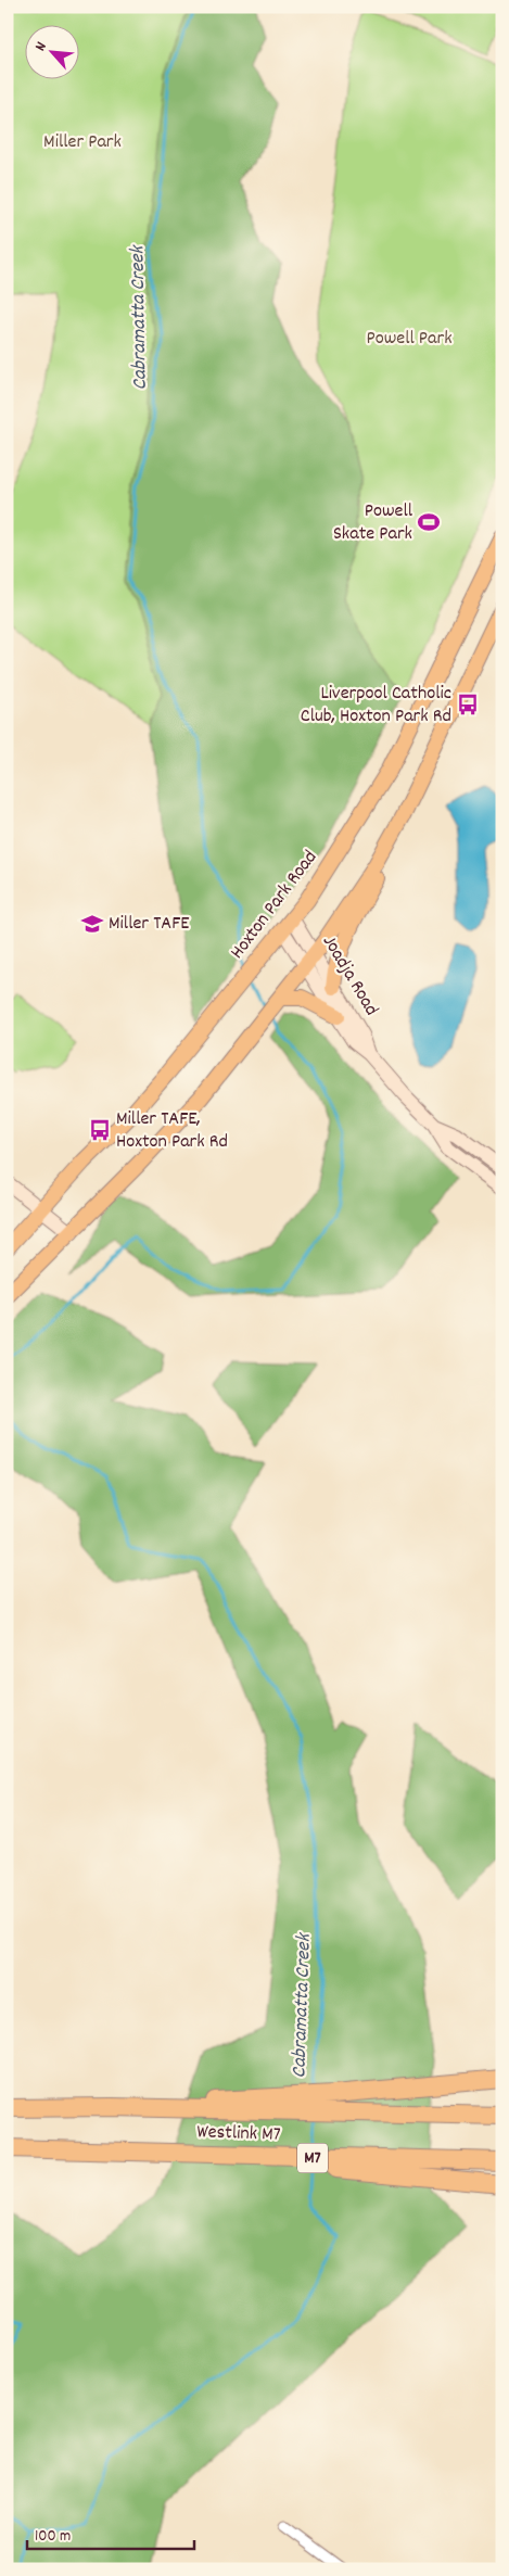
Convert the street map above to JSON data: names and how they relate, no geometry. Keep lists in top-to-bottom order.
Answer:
{
  "streets": {
    "highway": ["Westlink M7", "M7"],
    "main road": ["Hoxton Park Road", "Joadja Road"]
  },
  "crossings": [
    ["Hoxton Park Road", "Joadja Road"]
  ],
  "water": ["Cabramatta Creek"],
  "parks": ["Miller Park", "Powell Park"],
  "places": {
    "sports": ["Powell Skate Park"],
    "bus stop": ["Liverpool Catholic Club, Hoxton Park Rd", "Miller TAFE, Hoxton Park Rd"],
    "school or university": ["Miller TAFE"]
  },
  "scale_bar": "100 m",
  "north": "top left"
}
